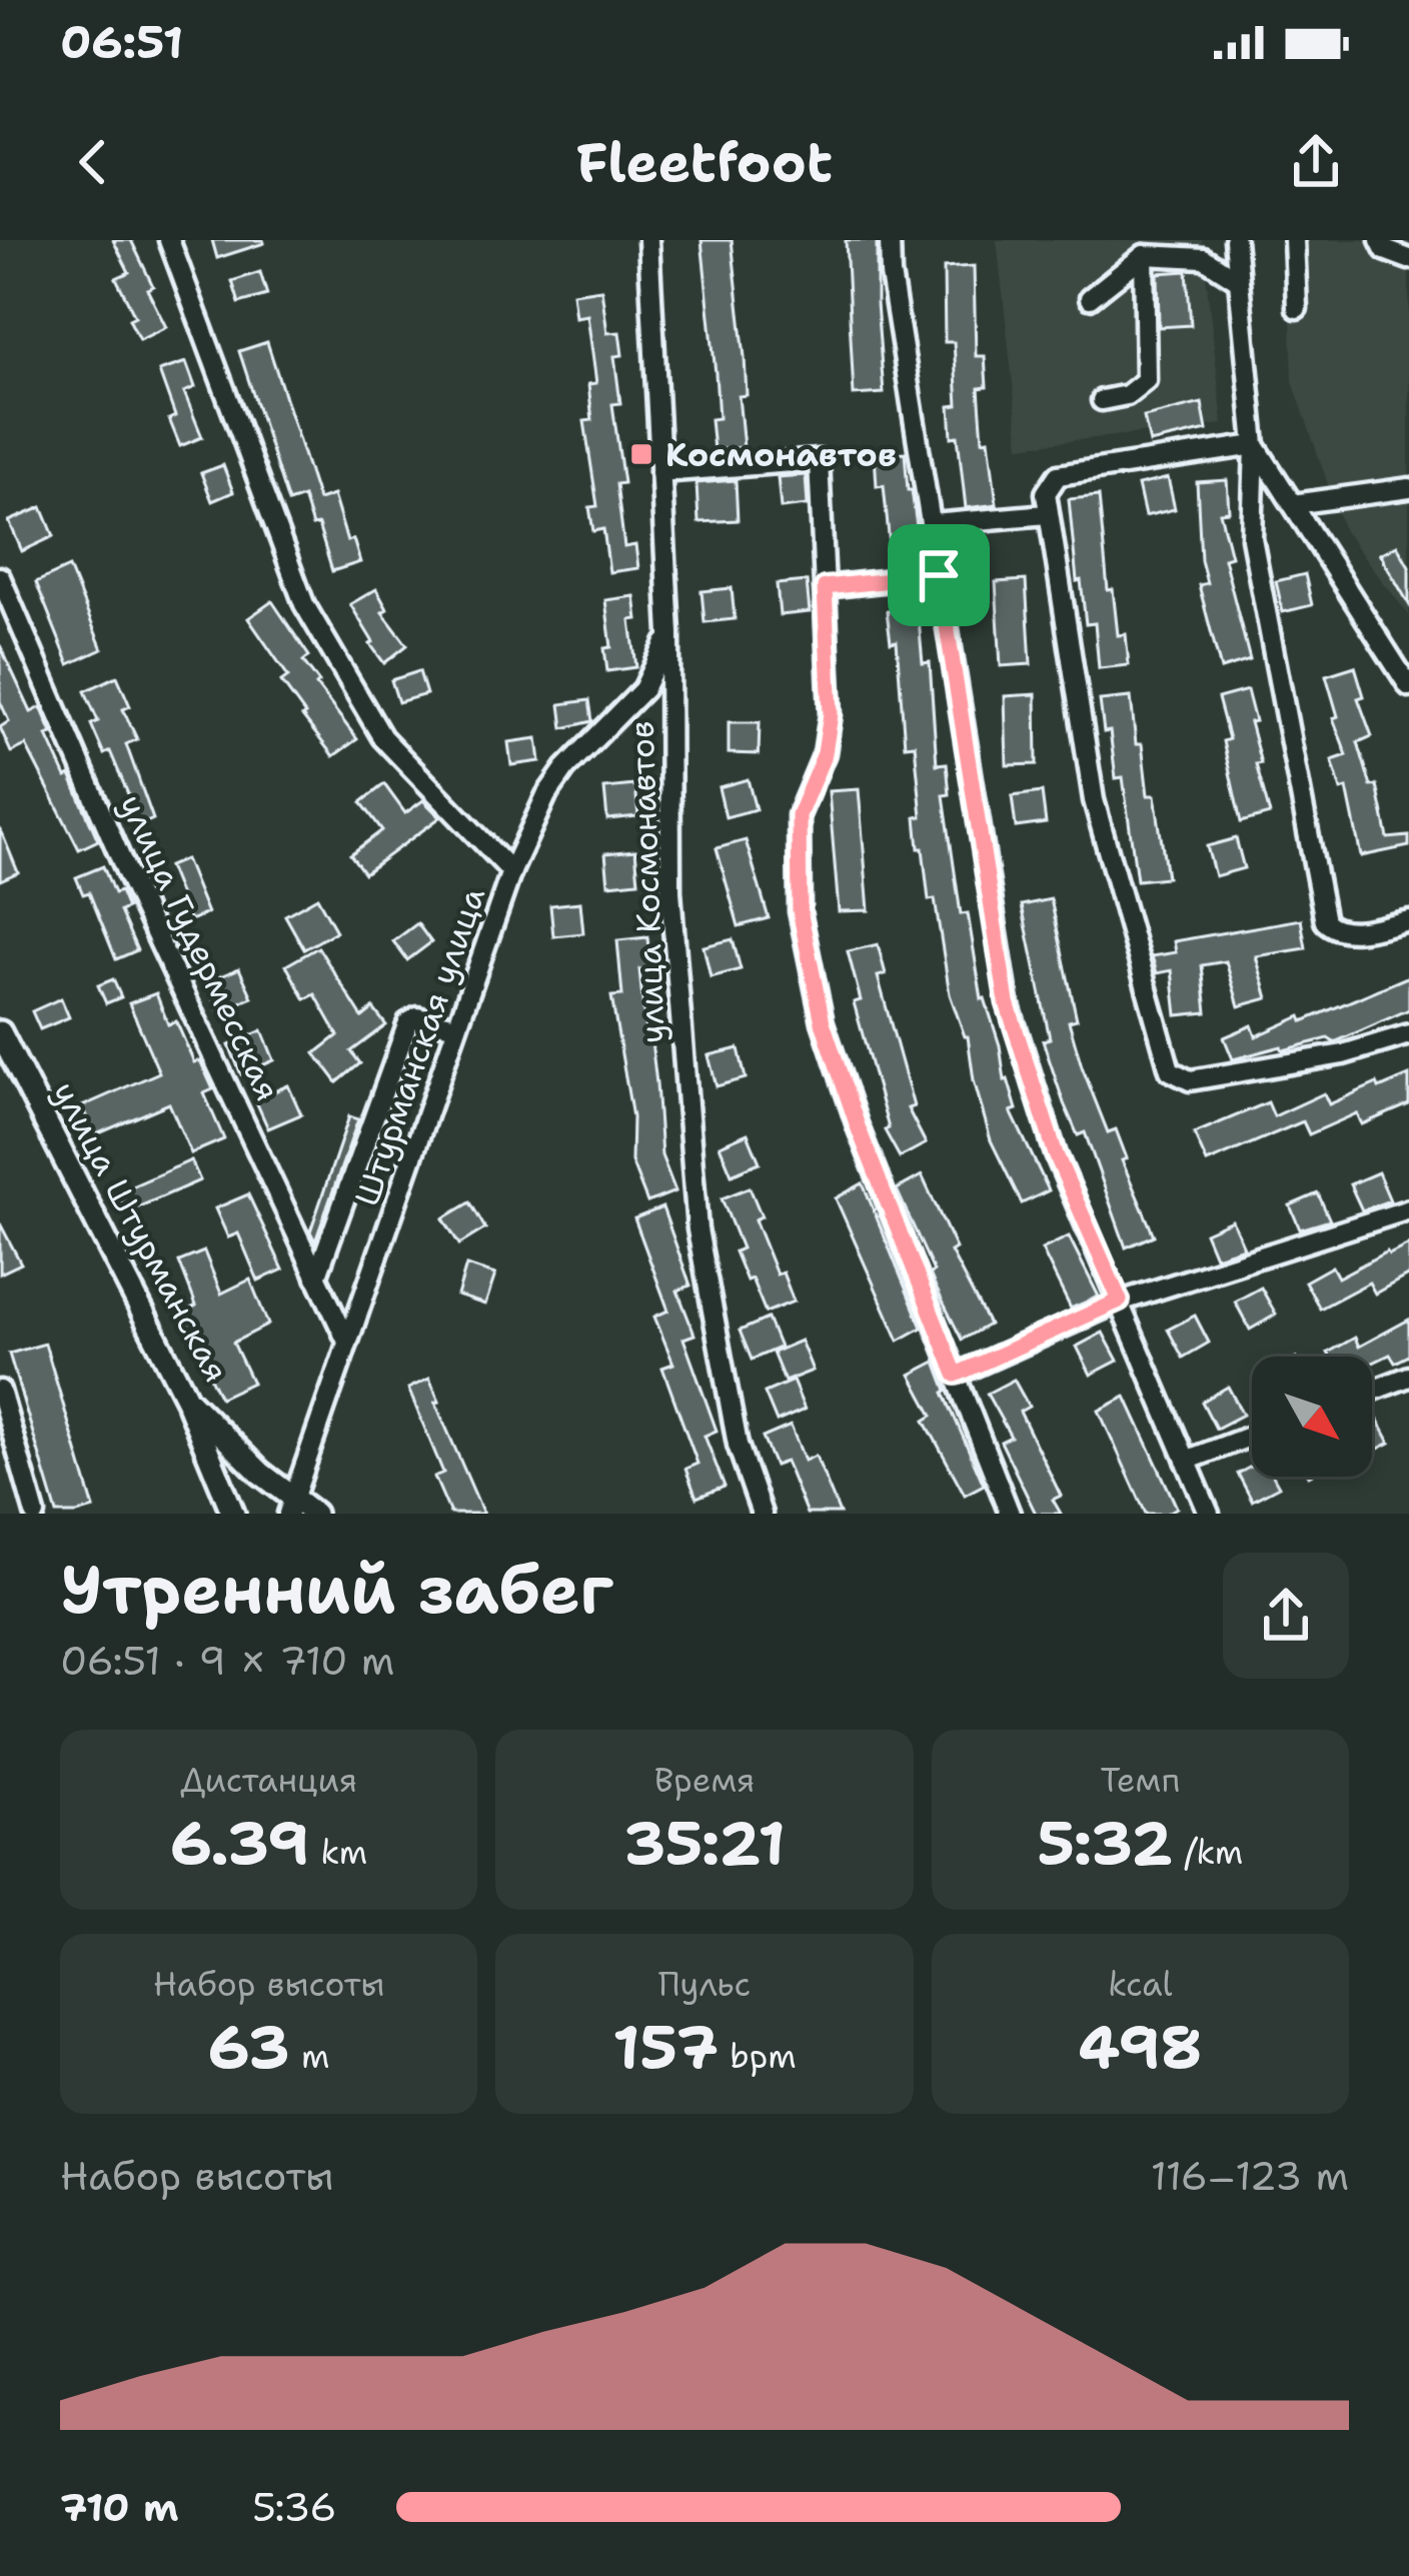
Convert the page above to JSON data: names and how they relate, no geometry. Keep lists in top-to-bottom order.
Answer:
{
  "streets": {
    "main road": ["улица Штурманская"],
    "street": ["улица Космонавтов", "улица Гудермесская", "Штурманская улица"]
  },
  "crossings": [
    ["улица Космонавтов", "Штурманская улица"],
    ["улица Гудермесская", "Штурманская улица"],
    ["Штурманская улица", "улица Штурманская"]
  ],
  "places": {
    "transit": ["Космонавтов"]
  },
  "north": "bottom right",
  "page": {
    "status": "06:51",
    "header": "Fleetfoot",
    "heading": ["Утренний забег", "06:51 · 9 × 710 m"],
    "stats": [
      ["Дистанция", "6.39 km"],
      ["Время", "35:21"],
      ["Темп", "5:32 /km"],
      ["Набор высоты", "63 m"],
      ["Пульс", "157 bpm"],
      ["kcal", "498"]
    ],
    "chart": ["Набор высоты", "116–123 m"],
    "list": [
      {
        "name": "710 m",
        "note": "5:36"
      }
    ]
  }
}
